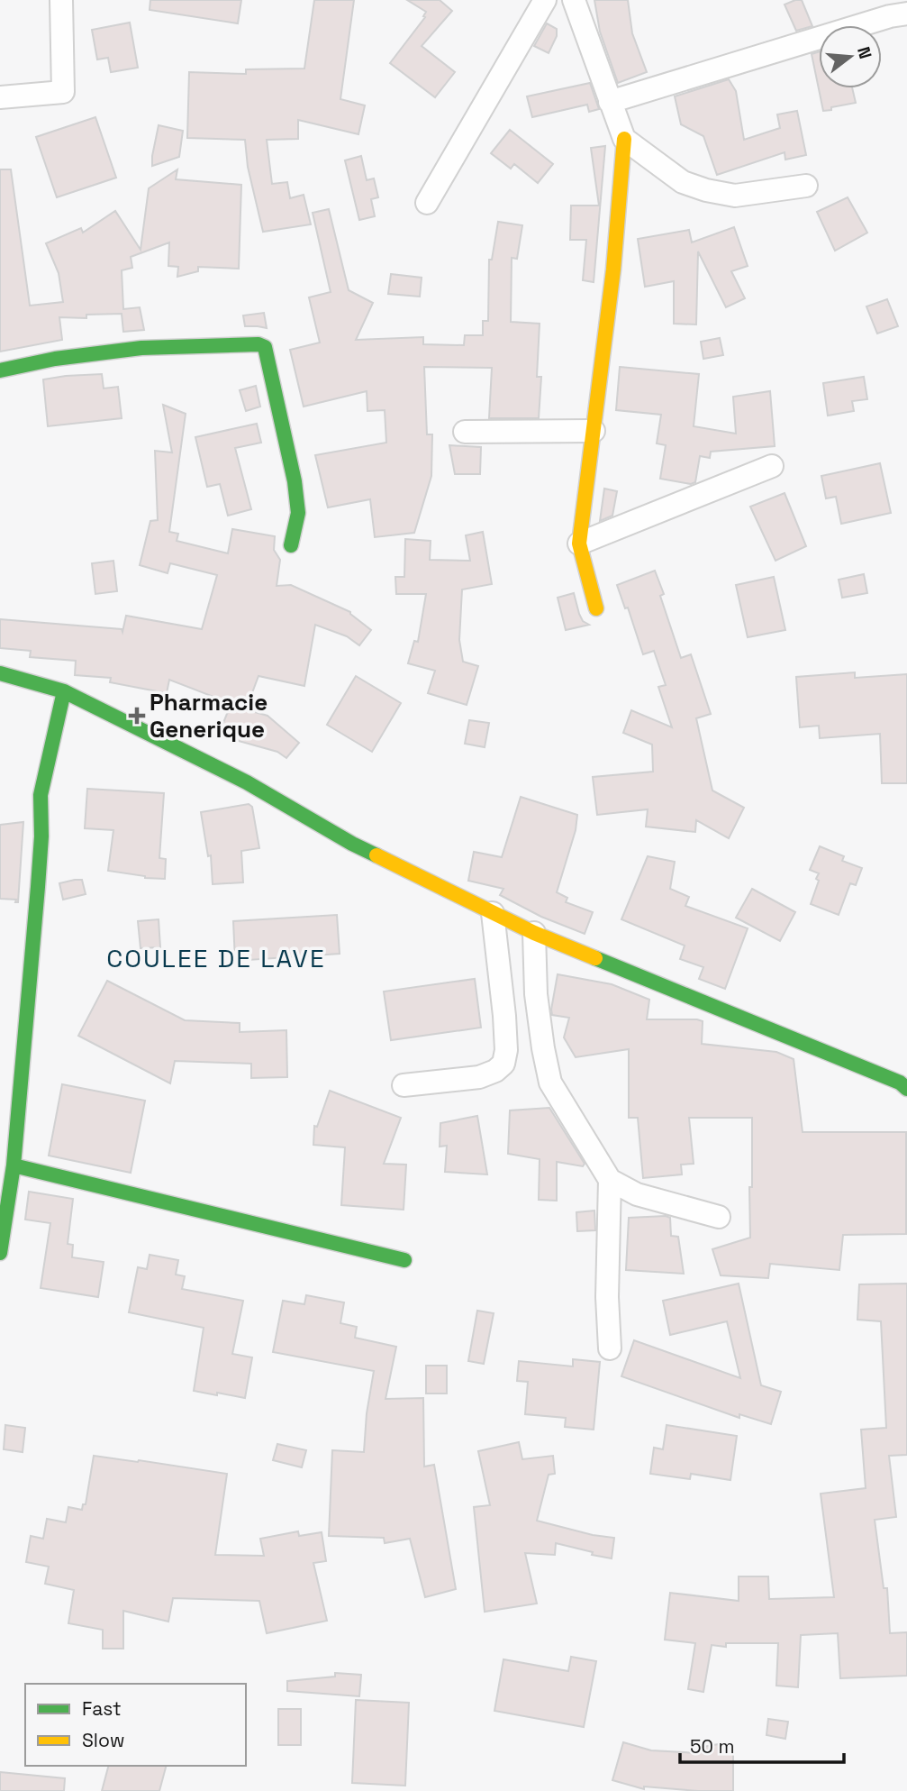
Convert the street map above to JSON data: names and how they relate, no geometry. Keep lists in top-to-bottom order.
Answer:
{
  "districts": ["COULEE DE LAVE"],
  "places": {
    "health": ["Pharmacie Generique"]
  },
  "legend": ["Fast", "Slow"],
  "scale_bar": "50 m",
  "north": "right"
}
